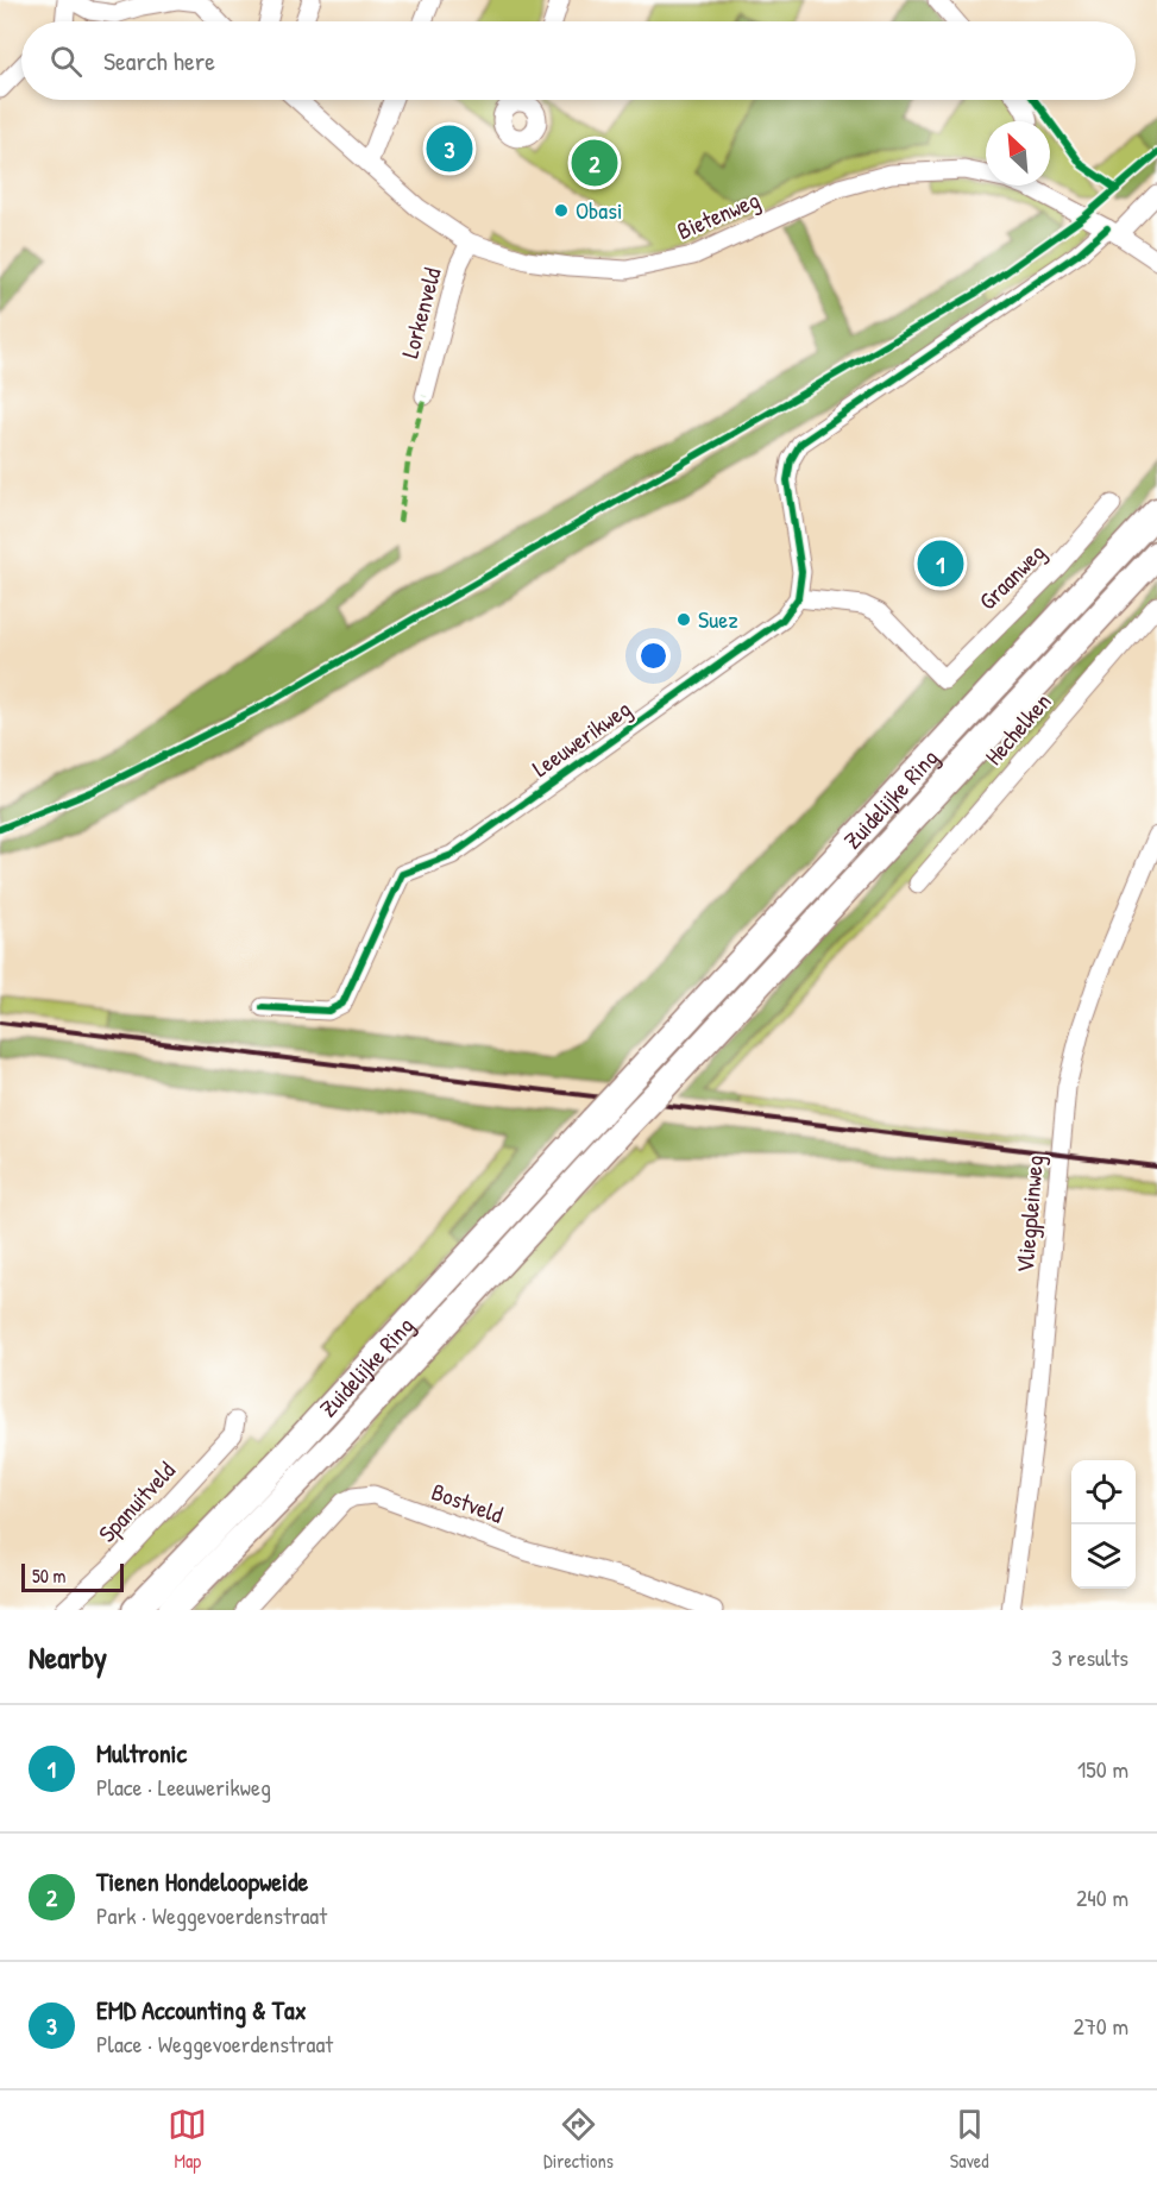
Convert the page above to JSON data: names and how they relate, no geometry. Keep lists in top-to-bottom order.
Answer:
{
  "streets": {
    "highway": ["Zuidelijke Ring"],
    "street": [
      "Bietenweg",
      "Lorkenveld",
      "Graanweg",
      "Hechelken",
      "Leeuwerikweg",
      "Vliegpleinweg",
      "Spanuitveld",
      "Bostveld"
    ]
  },
  "crossings": [
    ["Bietenweg", "Lorkenveld"],
    ["Graanweg", "Leeuwerikweg"]
  ],
  "places": ["Obasi", "Suez"],
  "scale_bar": "50 m",
  "north": "top left",
  "page": {
    "search": "Search here",
    "pins": ["3", "2", "1"],
    "scale": "50 m",
    "heading": ["Nearby", "3 results"],
    "list": [
      {
        "mark": "1",
        "name": "Multronic",
        "note": "Place · Leeuwerikweg",
        "value": "150 m"
      },
      {
        "mark": "2",
        "name": "Tienen Hondeloopweide",
        "note": "Park · Weggevoerdenstraat",
        "value": "240 m"
      },
      {
        "mark": "3",
        "name": "EMD Accounting & Tax",
        "note": "Place · Weggevoerdenstraat",
        "value": "270 m"
      }
    ],
    "nav": ["Map", "Directions", "Saved"]
  }
}
